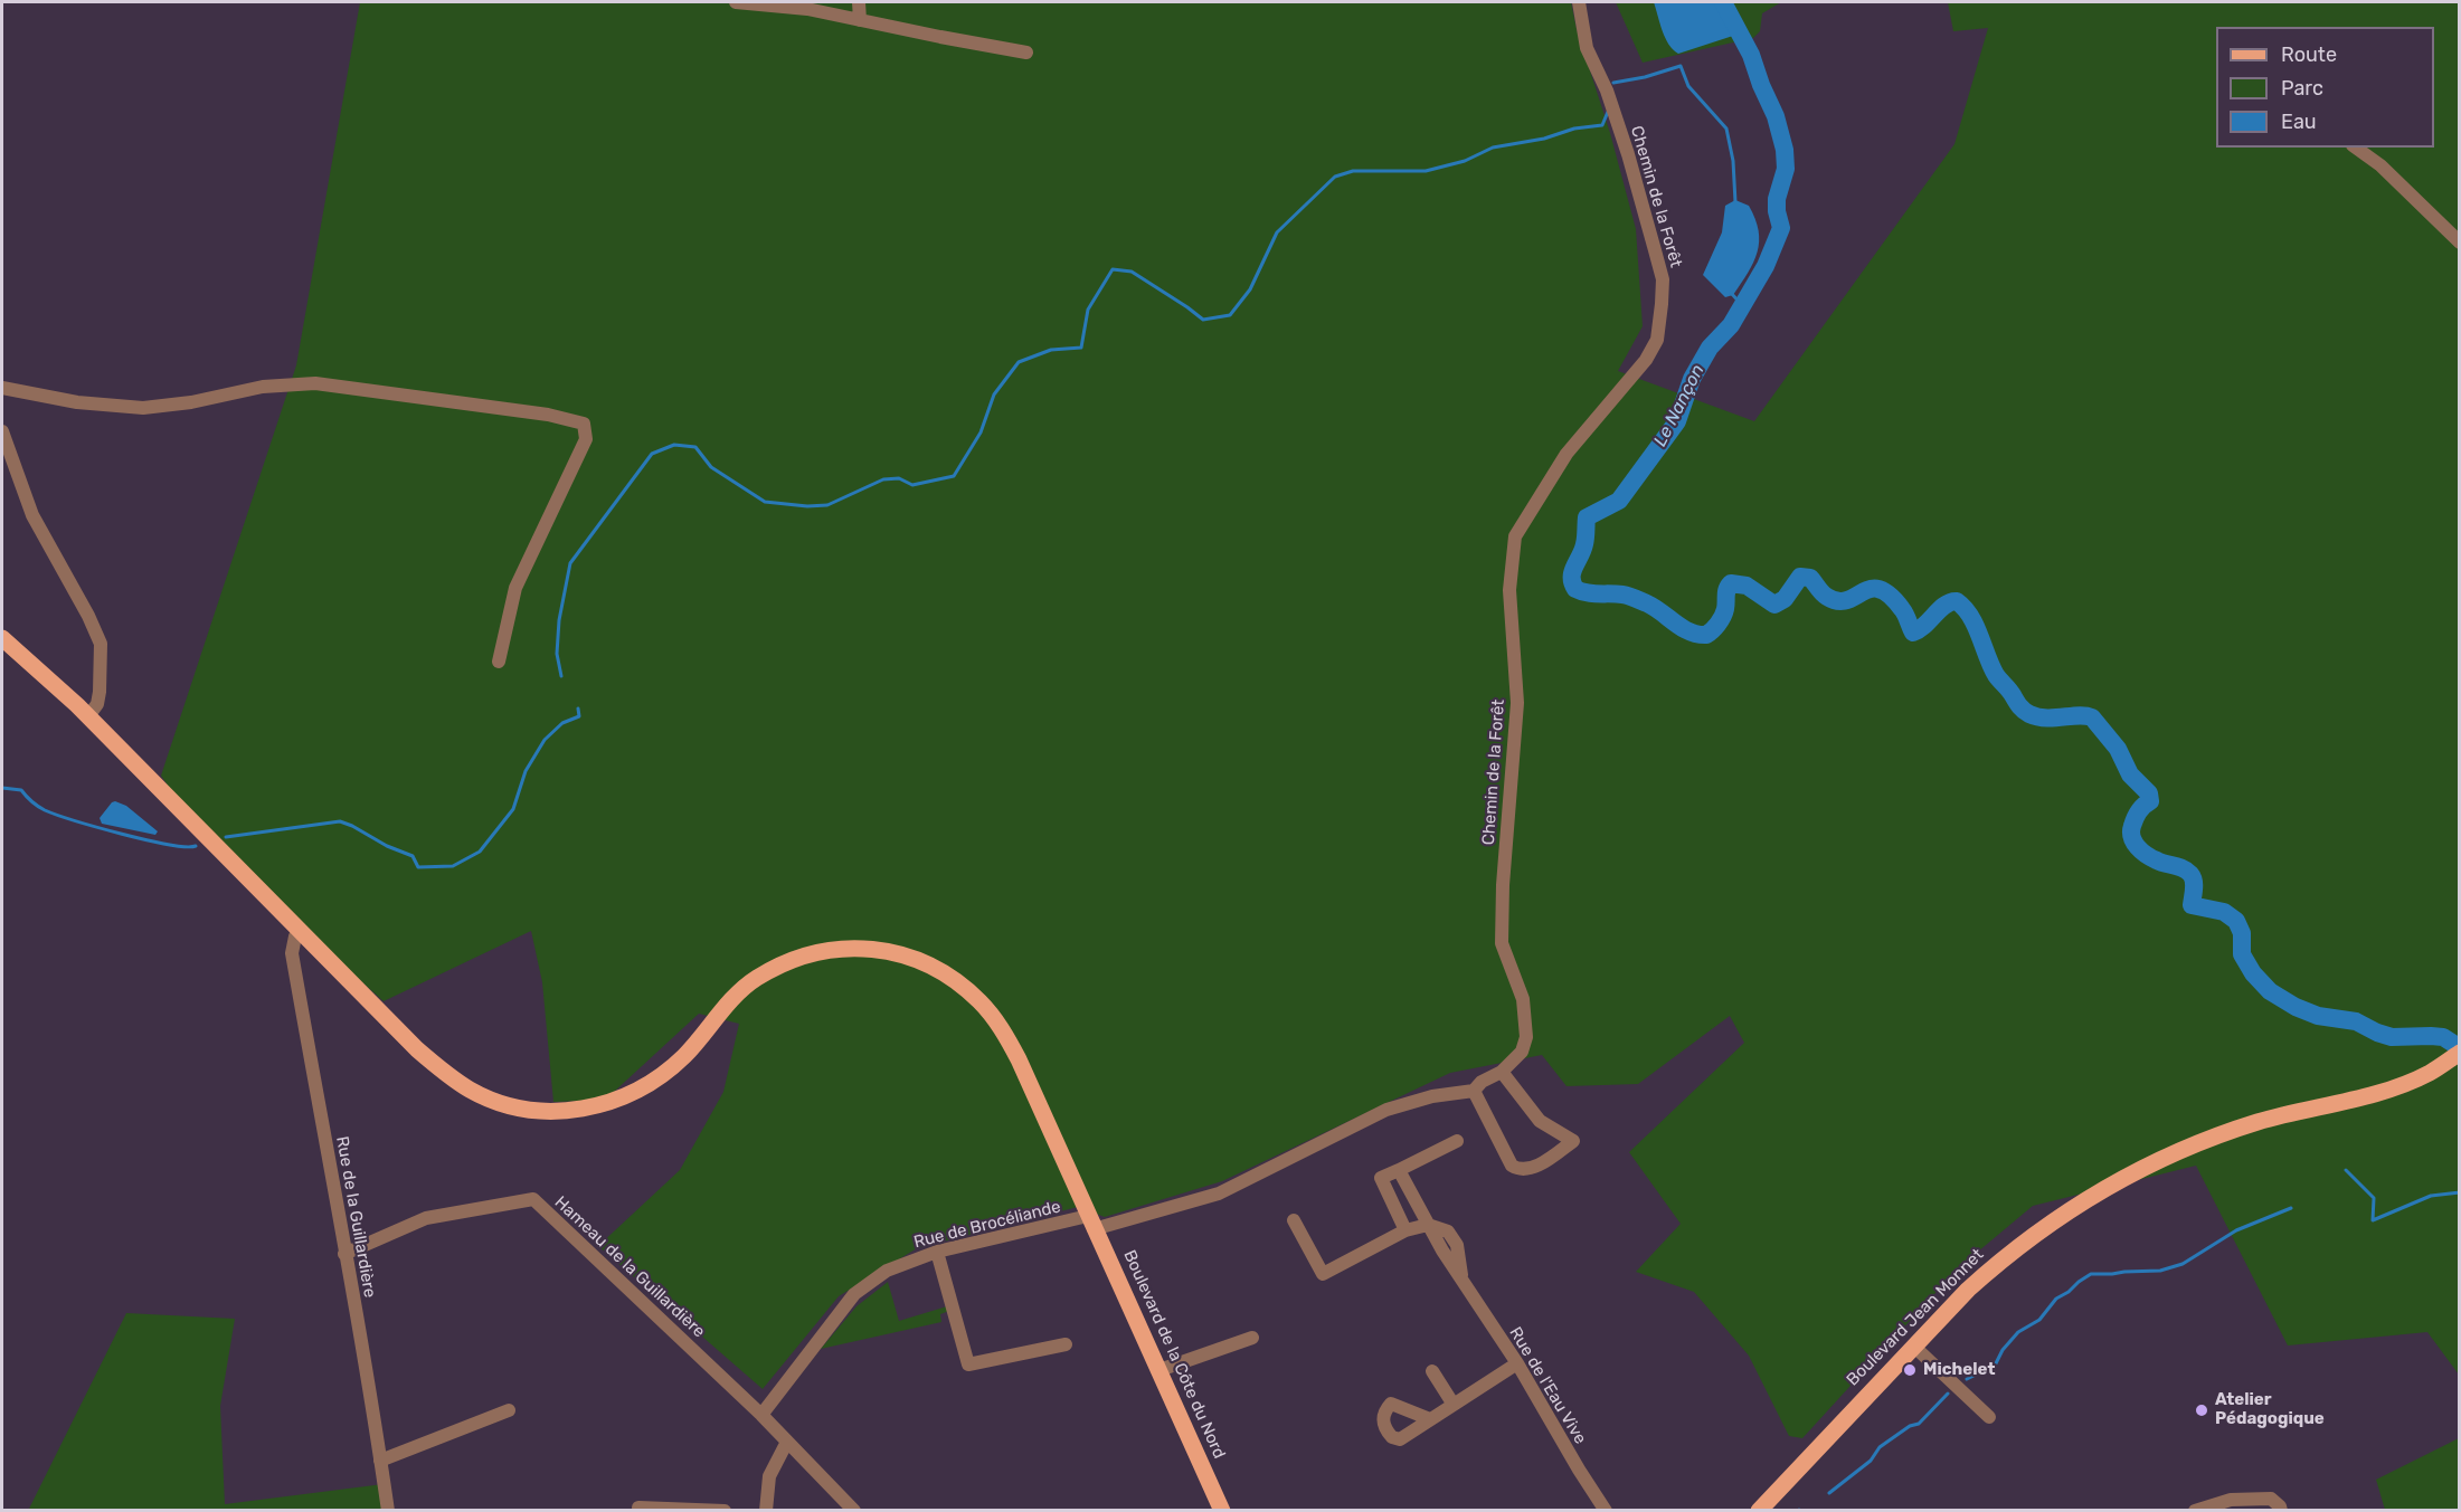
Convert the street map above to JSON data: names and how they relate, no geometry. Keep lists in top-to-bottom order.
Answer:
{
  "streets": {
    "main road": ["Boulevard Jean Monnet", "Boulevard de la Côte du Nord"],
    "street": [
      "Chemin de la Forêt",
      "Rue de la Guillardière",
      "Rue de Brocéliande",
      "Hameau de la Guillardière",
      "Rue de l'Eau Vive"
    ]
  },
  "crossings": [
    ["Chemin de la Forêt", "Rue de Brocéliande"],
    ["Chemin de la Forêt", "Boulevard de la Côte du Nord"],
    ["Rue de la Guillardière", "Hameau de la Guillardière"],
    ["Rue de la Guillardière", "Boulevard de la Côte du Nord"],
    ["Rue de Brocéliande", "Hameau de la Guillardière"],
    ["Rue de Brocéliande", "Boulevard de la Côte du Nord"]
  ],
  "water": ["Le Nançon"],
  "places": ["Michelet", "Atelier Pédagogique"],
  "legend": ["Route", "Parc", "Eau"]
}
